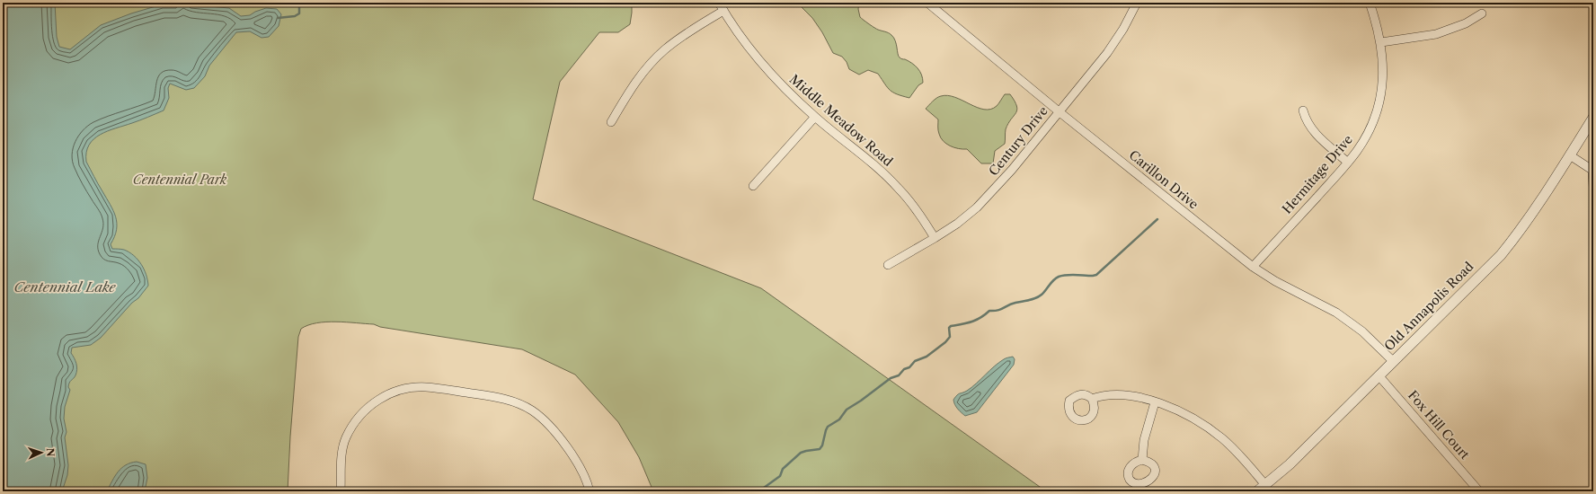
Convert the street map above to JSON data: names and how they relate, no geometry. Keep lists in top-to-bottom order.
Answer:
{
  "streets": {
    "street": [
      "Middle Meadow Road",
      "Century Drive",
      "Hermitage Drive",
      "Carillon Drive",
      "Old Annapolis Road",
      "Fox Hill Court"
    ]
  },
  "crossings": [
    ["Middle Meadow Road", "Century Drive"],
    ["Century Drive", "Carillon Drive"],
    ["Hermitage Drive", "Carillon Drive"],
    ["Carillon Drive", "Old Annapolis Road"],
    ["Old Annapolis Road", "Fox Hill Court"]
  ],
  "water": ["Centennial Lake"],
  "parks": ["Centennial Park"],
  "north": "right"
}
